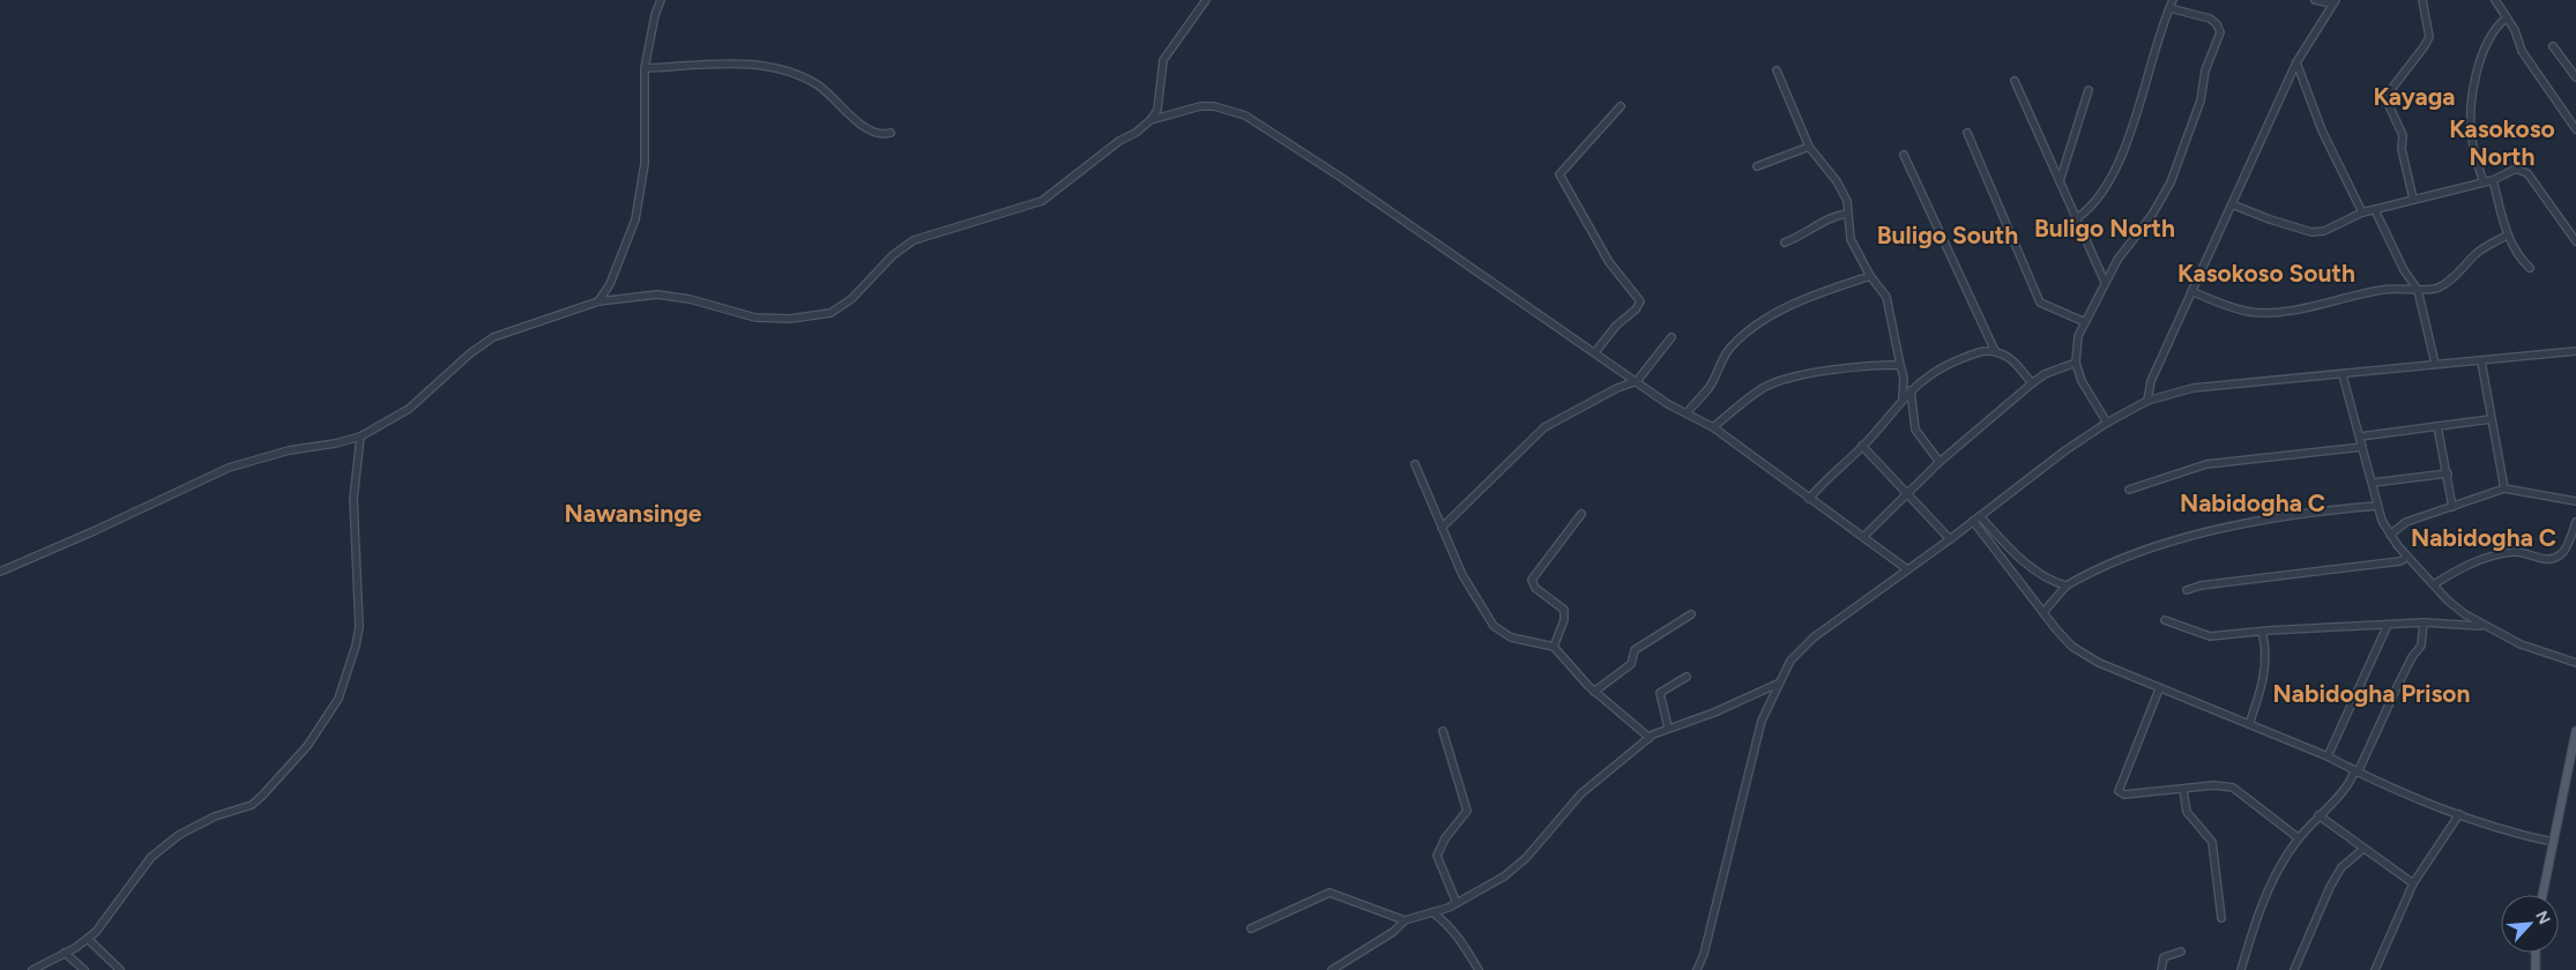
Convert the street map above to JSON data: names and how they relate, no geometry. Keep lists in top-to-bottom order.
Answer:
{
  "districts": [
    "Kayaga",
    "Kasokoso North",
    "Buligo North",
    "Buligo South",
    "Kasokoso South",
    "Nabidogha C",
    "Nawansinge",
    "Nabidogha C",
    "Nabidogha Prison"
  ],
  "north": "top right"
}
